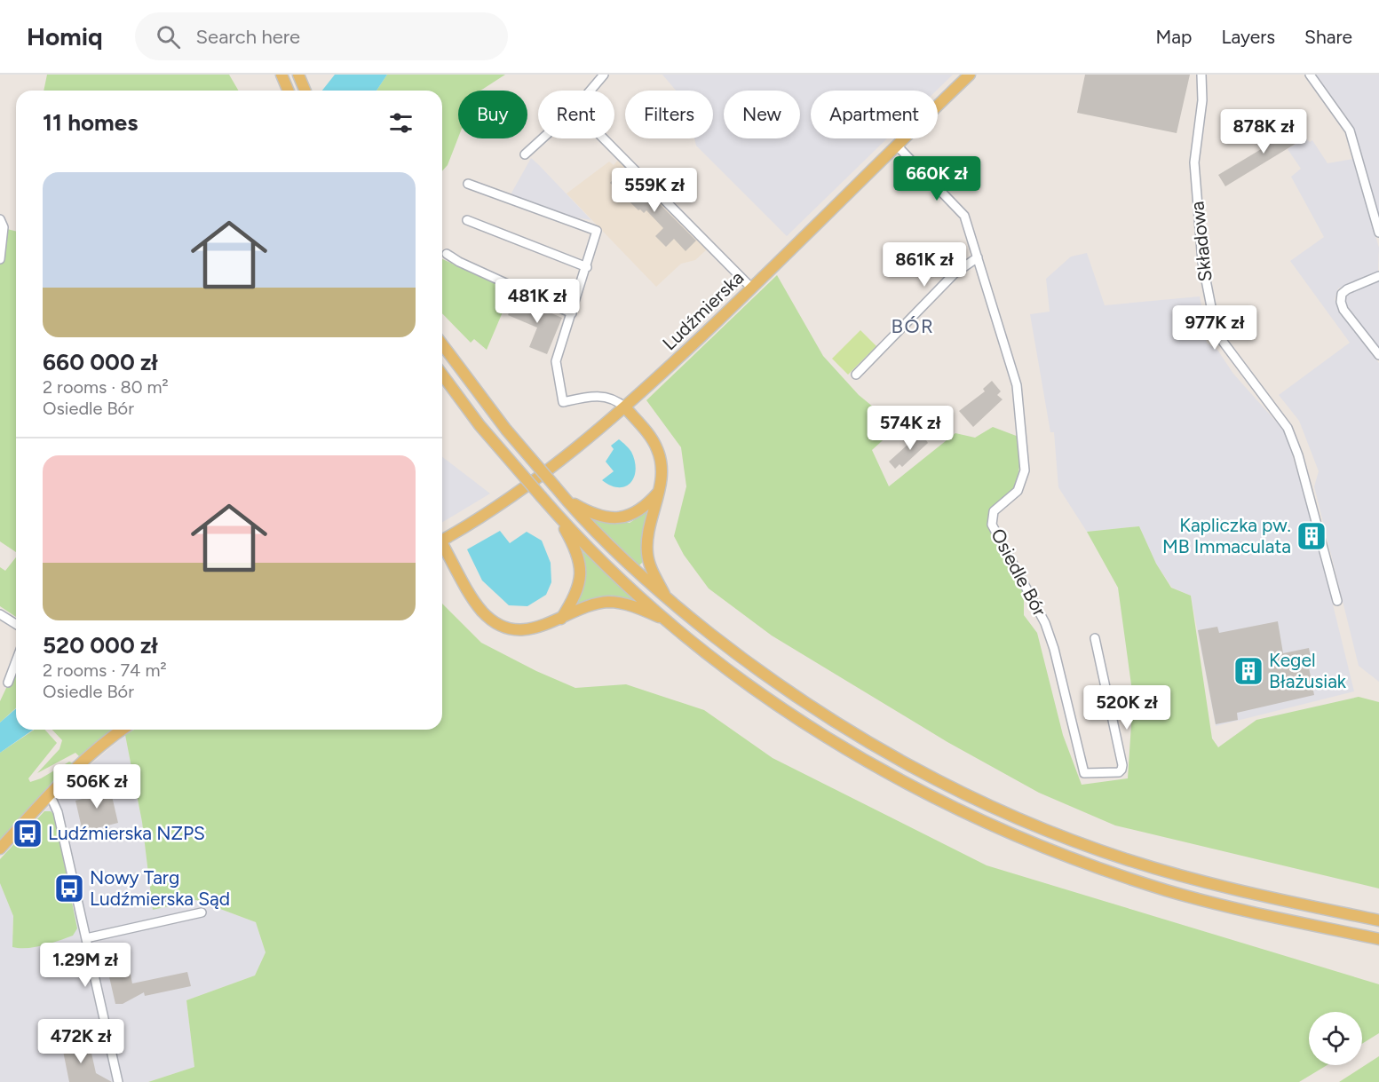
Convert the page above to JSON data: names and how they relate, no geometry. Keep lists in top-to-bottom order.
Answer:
{
  "streets": {
    "main road": ["Ludźmierska"],
    "street": ["Składowa", "Osiedle Bór"]
  },
  "crossings": [
    ["Ludźmierska", "Osiedle Bór"]
  ],
  "districts": ["BÓR"],
  "places": {
    "building": ["Kapliczka pw. MB Immaculata", "Kegel Błażusiak"],
    "bus stop": ["Ludźmierska NZPS", "Nowy Targ Ludźmierska Sąd"]
  },
  "page": {
    "header": "Homiq",
    "search": "Search here",
    "nav": ["Map", "Layers", "Share"],
    "chip": [
      "Buy",
      "Rent",
      "Filters",
      "New",
      "Apartment"
    ],
    "heading": "11 homes",
    "price": [
      "878K zł",
      "660K zł",
      "559K zł",
      "861K zł",
      "481K zł",
      "977K zł",
      "574K zł",
      "520K zł",
      "506K zł",
      "1.29M zł",
      "472K zł"
    ],
    "list": [
      {
        "name": "660 000 zł",
        "note": "2 rooms · 80 m² · Osiedle Bór"
      },
      {
        "name": "520 000 zł",
        "note": "2 rooms · 74 m² · Osiedle Bór"
      }
    ]
  }
}
